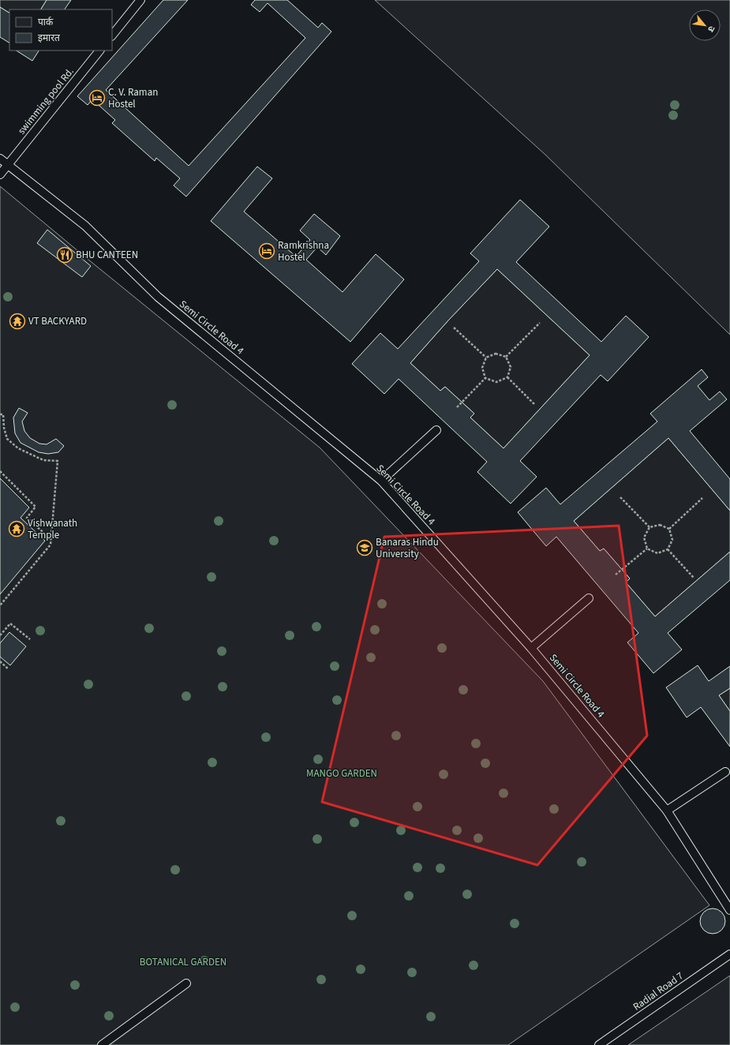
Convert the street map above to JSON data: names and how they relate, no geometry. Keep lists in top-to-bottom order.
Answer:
{
  "streets": {
    "lane": ["swimming pool Rd.", "Semi Circle Road 4", "Radial Road 7"]
  },
  "crossings": [
    ["swimming pool Rd.", "Semi Circle Road 4"]
  ],
  "parks": ["MANGO GARDEN", "BOTANICAL GARDEN"],
  "places": {
    "hotel": ["C. V. Raman Hostel", "Ramkrishna Hostel"],
    "restaurant": ["BHU CANTEEN"],
    "temple": ["VT BACKYARD", "Vishwanath Temple"],
    "school or university": ["Banaras Hindu University"]
  },
  "legend": ["पार्क", "इमारत"],
  "north": "bottom right"
}
